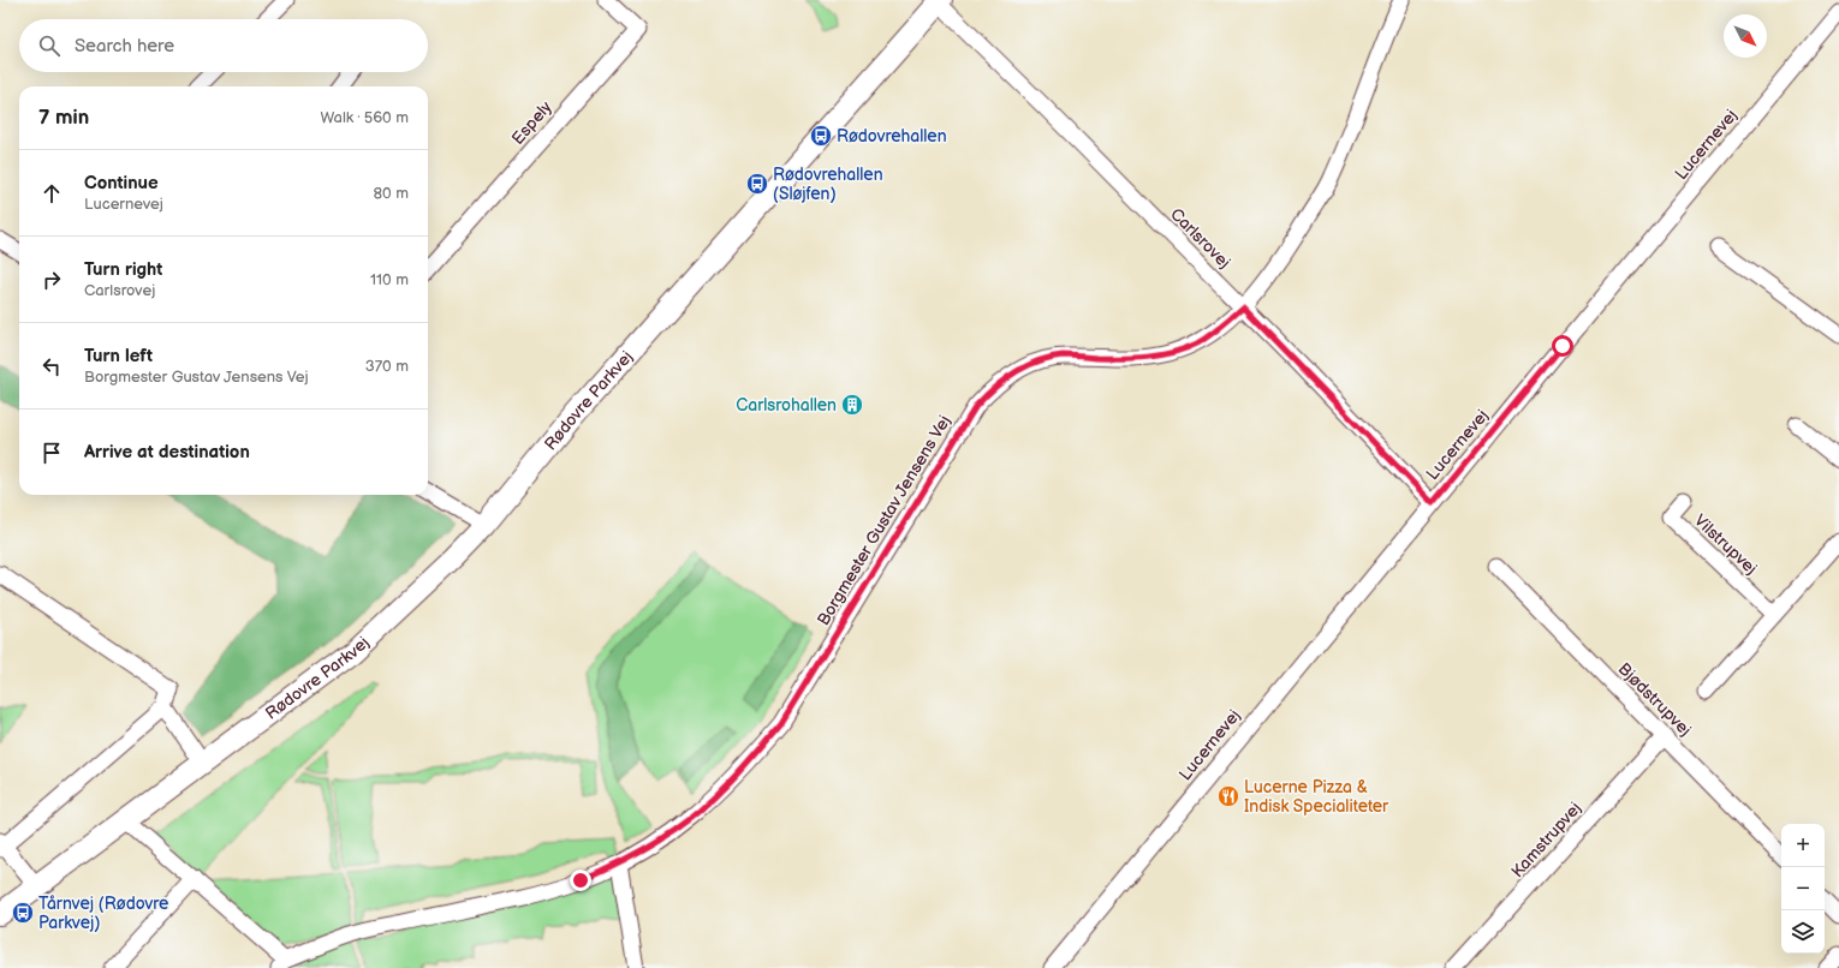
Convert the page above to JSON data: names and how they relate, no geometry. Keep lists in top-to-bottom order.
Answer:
{
  "streets": {
    "street": [
      "Espely",
      "Lucernevej",
      "Carlsrovej",
      "Rødovre Parkvej",
      "Borgmester Gustav Jensens Vej",
      "Vilstrupvej",
      "Bjødstrupvej",
      "Kamstrupvej"
    ]
  },
  "crossings": [
    ["Lucernevej", "Carlsrovej"],
    ["Carlsrovej", "Rødovre Parkvej"],
    ["Carlsrovej", "Borgmester Gustav Jensens Vej"],
    ["Rødovre Parkvej", "Borgmester Gustav Jensens Vej"],
    ["Bjødstrupvej", "Kamstrupvej"]
  ],
  "places": {
    "bus stop": ["Rødovrehallen", "Rødovrehallen (Sløjfen)", "Tårnvej (Rødovre Parkvej)"],
    "building": ["Carlsrohallen"],
    "restaurant": ["Lucerne Pizza & Indisk Specialiteter"]
  },
  "north": "bottom right",
  "page": {
    "search": "Search here",
    "heading": ["7 min", "Walk · 560 m"],
    "list": [
      ["Continue", "Lucernevej", "80 m"],
      ["Turn right", "Carlsrovej", "110 m"],
      ["Turn left", "Borgmester Gustav Jensens Vej", "370 m"],
      "Arrive at destination"
    ],
    "map_buttons": ["+", "−"]
  }
}
